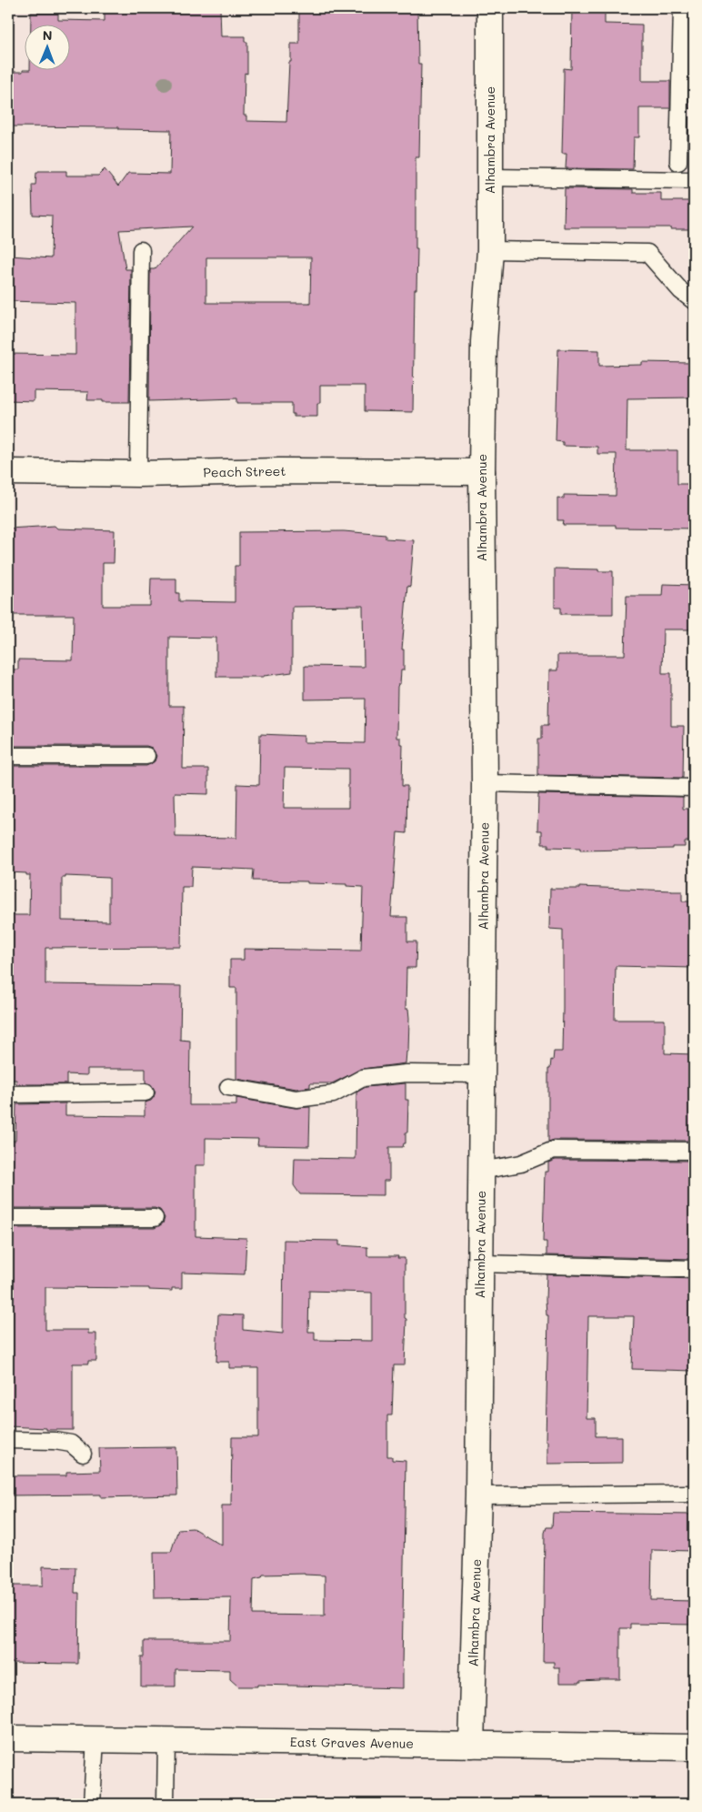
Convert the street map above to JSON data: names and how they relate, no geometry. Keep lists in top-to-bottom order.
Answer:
{
  "streets": {
    "street": ["Alhambra Avenue", "Peach Street", "East Graves Avenue"]
  },
  "crossings": [
    ["Alhambra Avenue", "Peach Street"],
    ["Alhambra Avenue", "East Graves Avenue"]
  ],
  "north": "top"
}
